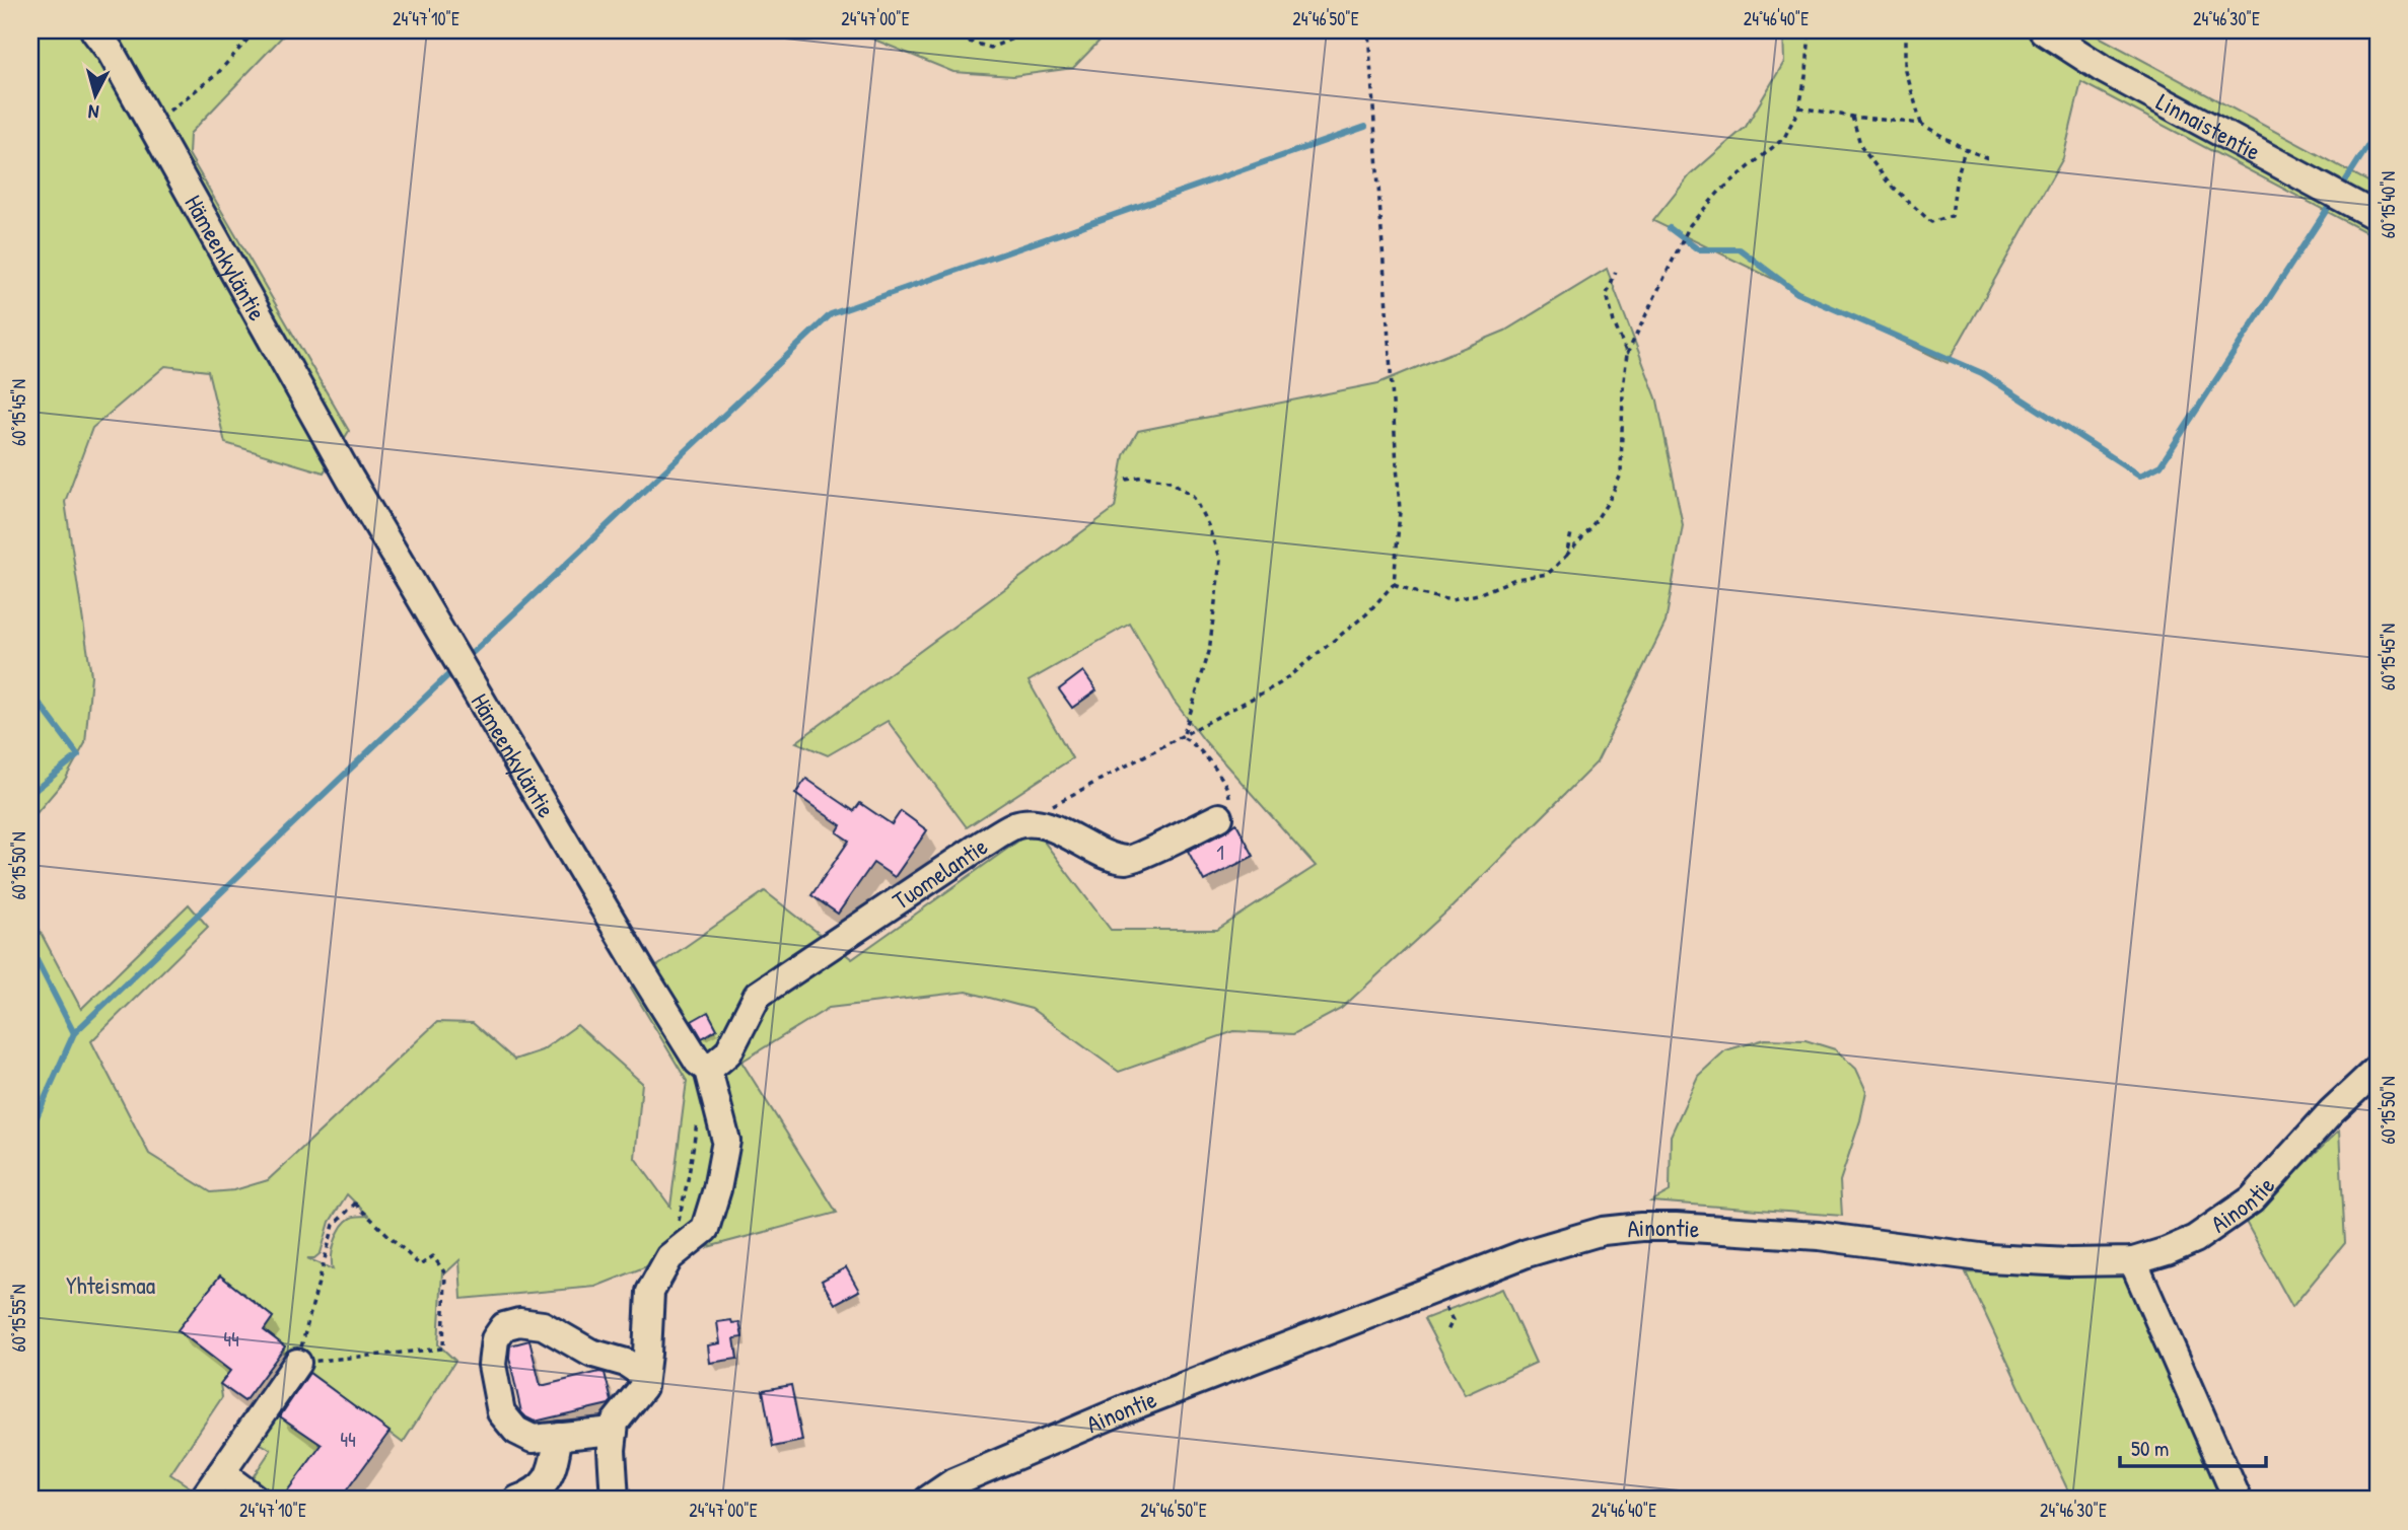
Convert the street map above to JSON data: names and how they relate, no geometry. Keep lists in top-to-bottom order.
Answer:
{
  "streets": {
    "street": [
      "Linnaistentie",
      "Hämeenkyläntie",
      "Tuomelantie",
      "Ainontie"
    ]
  },
  "crossings": [
    ["Hämeenkyläntie", "Tuomelantie"]
  ],
  "parks": ["Yhteismaa"],
  "house_numbers": ["1", "44", "44"],
  "scale_bar": "50 m",
  "north": "bottom",
  "coordinates": [
    "24°47'10\"E",
    "24°47'00\"E",
    "24°46'50\"E",
    "24°46'40\"E",
    "24°46'30\"E",
    "60°15'40\"N",
    "60°15'45\"N",
    "60°15'50\"N",
    "60°15'55\"N"
  ]
}
